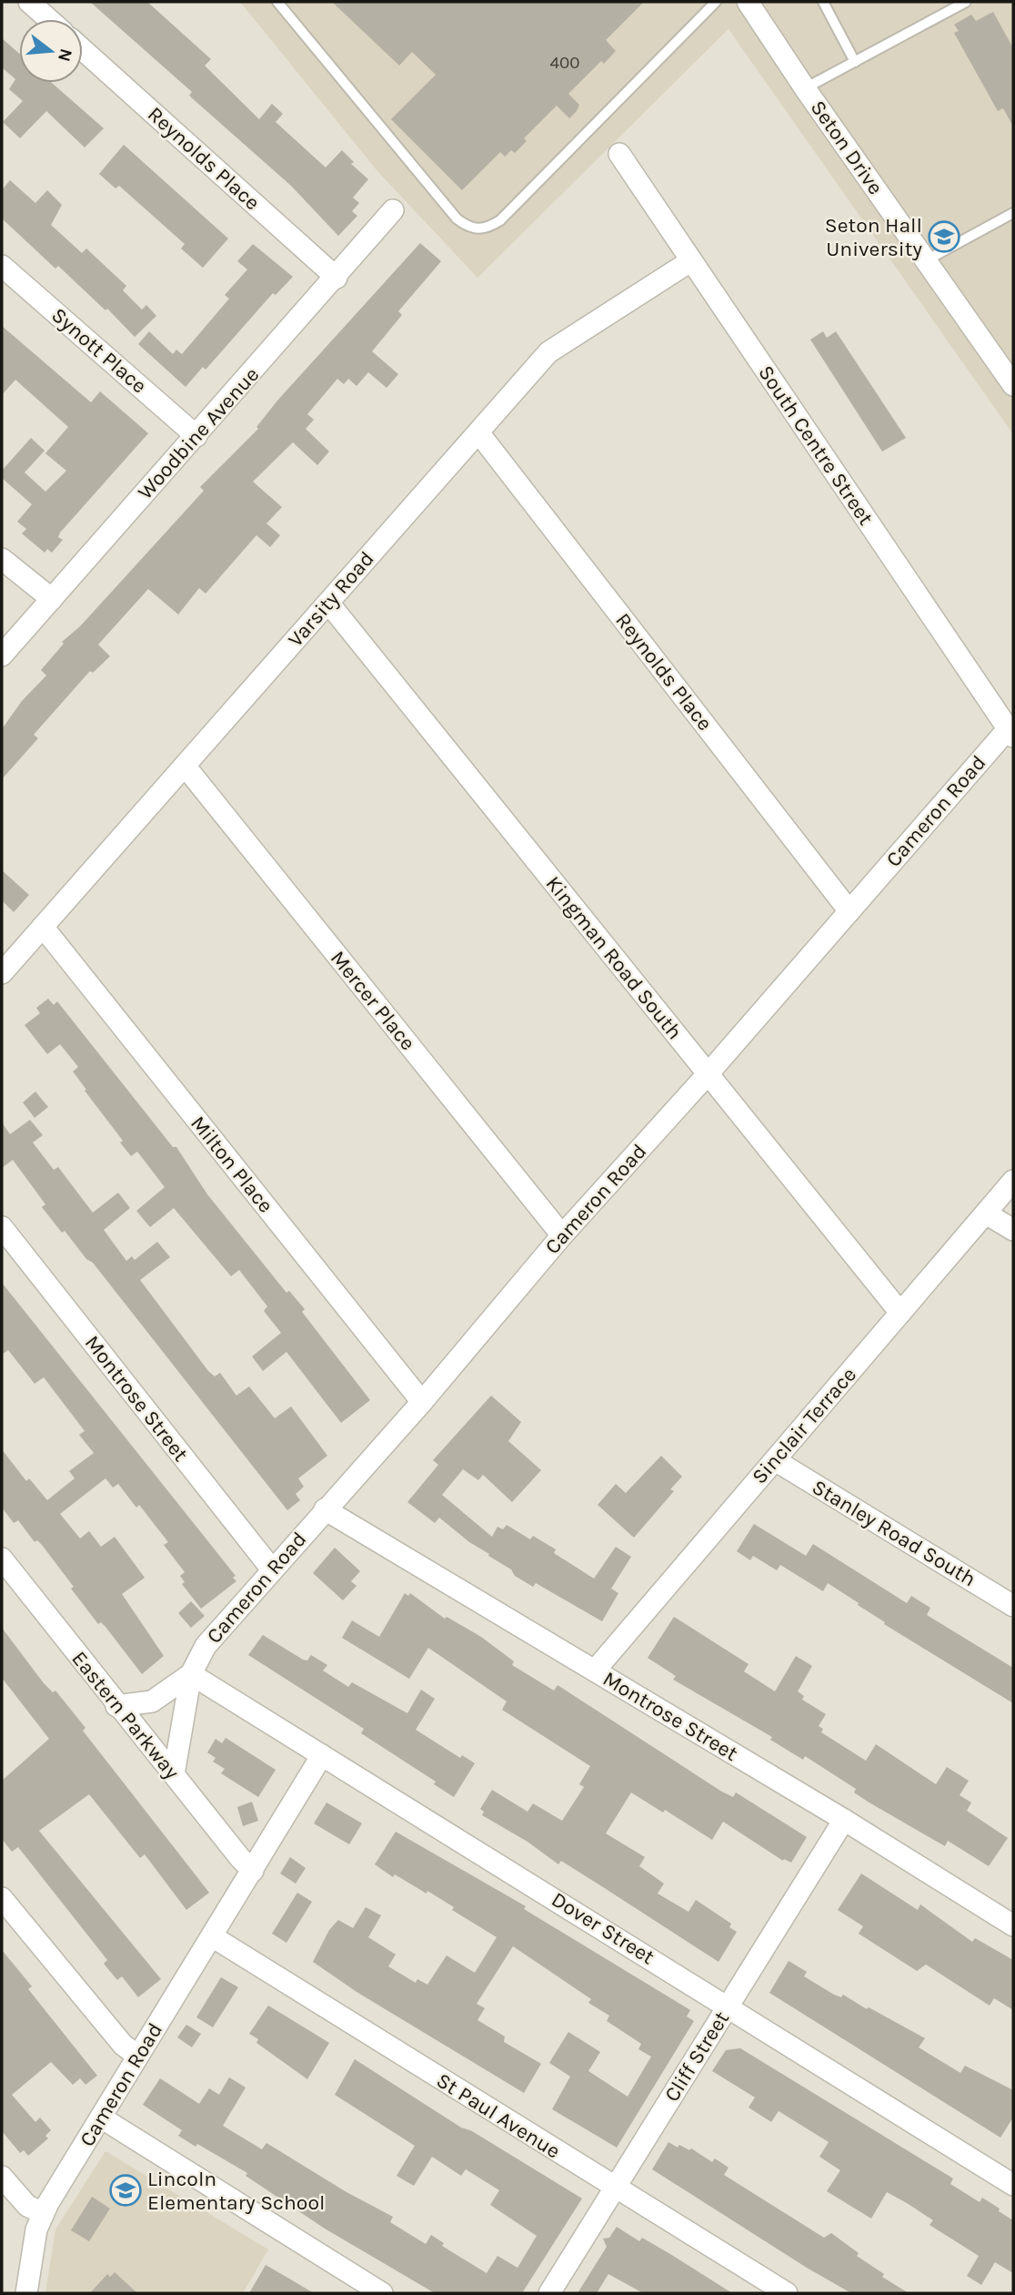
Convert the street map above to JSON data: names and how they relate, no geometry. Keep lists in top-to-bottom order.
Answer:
{
  "streets": {
    "street": [
      "Seton Drive",
      "Reynolds Place",
      "Synott Place",
      "Woodbine Avenue",
      "South Centre Street",
      "Varsity Road",
      "Cameron Road",
      "Kingman Road South",
      "Mercer Place",
      "Milton Place",
      "Montrose Street",
      "Sinclair Terrace",
      "Stanley Road South",
      "Eastern Parkway",
      "Dover Street",
      "Cliff Street",
      "St Paul Avenue"
    ]
  },
  "crossings": [
    ["Reynolds Place", "Woodbine Avenue"],
    ["Reynolds Place", "Varsity Road"],
    ["Reynolds Place", "Cameron Road"],
    ["Synott Place", "Woodbine Avenue"],
    ["South Centre Street", "Varsity Road"],
    ["South Centre Street", "Cameron Road"],
    ["Varsity Road", "Kingman Road South"],
    ["Varsity Road", "Mercer Place"],
    ["Varsity Road", "Milton Place"],
    ["Cameron Road", "Kingman Road South"],
    ["Cameron Road", "Mercer Place"],
    ["Cameron Road", "Milton Place"],
    ["Cameron Road", "Montrose Street"],
    ["Cameron Road", "Eastern Parkway"],
    ["Cameron Road", "Dover Street"],
    ["Cameron Road", "St Paul Avenue"],
    ["Kingman Road South", "Sinclair Terrace"],
    ["Montrose Street", "Sinclair Terrace"],
    ["Montrose Street", "Cliff Street"],
    ["Sinclair Terrace", "Stanley Road South"],
    ["Dover Street", "Cliff Street"],
    ["Cliff Street", "St Paul Avenue"]
  ],
  "places": {
    "school or university": ["Seton Hall University", "Lincoln Elementary School"]
  },
  "house_numbers": ["400"],
  "north": "right"
}
